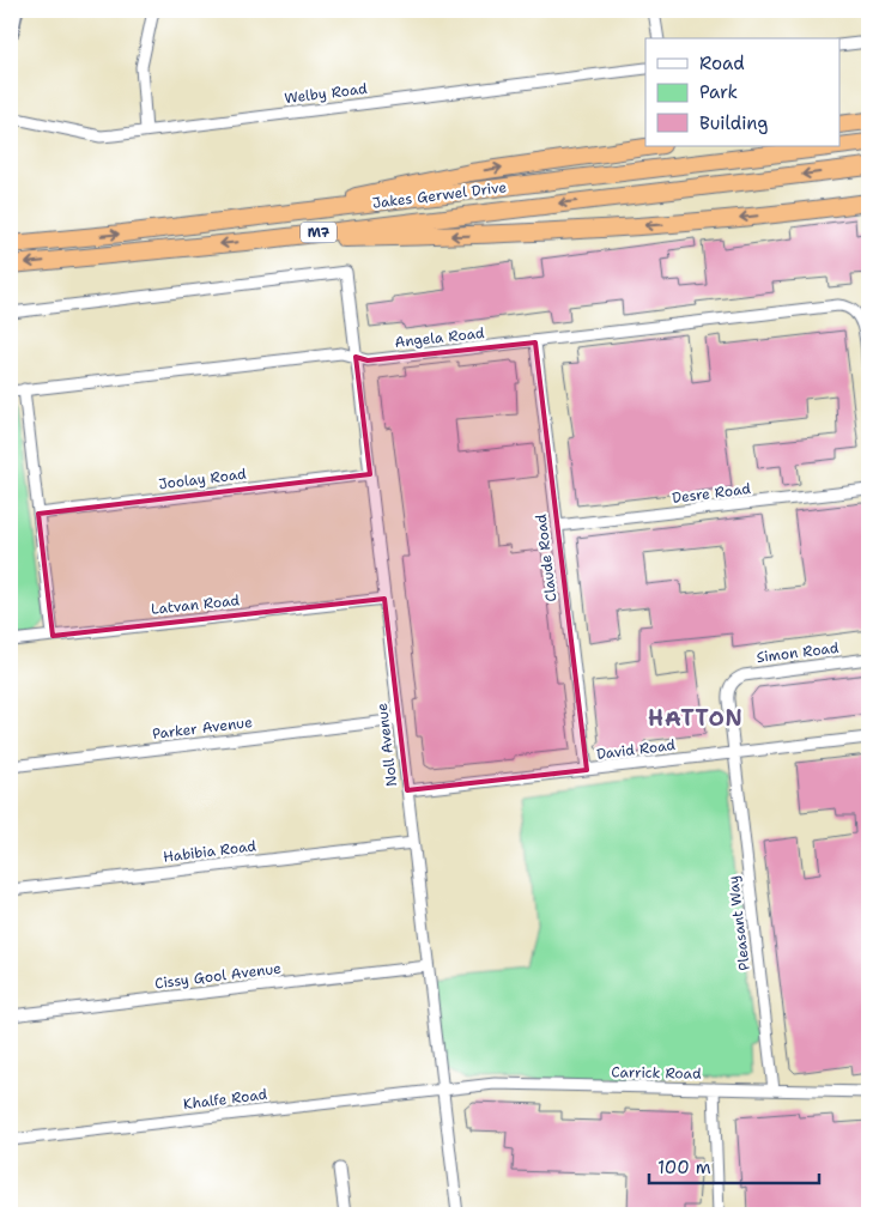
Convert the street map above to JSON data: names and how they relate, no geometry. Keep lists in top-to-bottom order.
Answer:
{
  "streets": {
    "highway": ["Jakes Gerwel Drive", "M7"],
    "street": [
      "Welby Road",
      "Angela Road",
      "Joolay Road",
      "Desre Road",
      "Claude Road",
      "Latvan Road",
      "Simon Road",
      "Parker Avenue",
      "Noll Avenue",
      "David Road",
      "Habibia Road",
      "Pleasant Way",
      "Cissy Gool Avenue",
      "Carrick Road",
      "Khalfe Road"
    ]
  },
  "crossings": [
    ["Angela Road", "Claude Road"],
    ["Angela Road", "Noll Avenue"],
    ["Joolay Road", "Noll Avenue"],
    ["Desre Road", "Claude Road"],
    ["Claude Road", "David Road"],
    ["Latvan Road", "Noll Avenue"],
    ["Simon Road", "David Road"],
    ["Simon Road", "Pleasant Way"],
    ["Parker Avenue", "Noll Avenue"],
    ["Noll Avenue", "David Road"],
    ["Noll Avenue", "Habibia Road"],
    ["Noll Avenue", "Cissy Gool Avenue"],
    ["Noll Avenue", "Carrick Road"],
    ["Noll Avenue", "Khalfe Road"],
    ["David Road", "Pleasant Way"],
    ["Pleasant Way", "Carrick Road"],
    ["Carrick Road", "Khalfe Road"]
  ],
  "districts": ["HATTON"],
  "legend": ["Road", "Park", "Building"],
  "scale_bar": "100 m"
}
